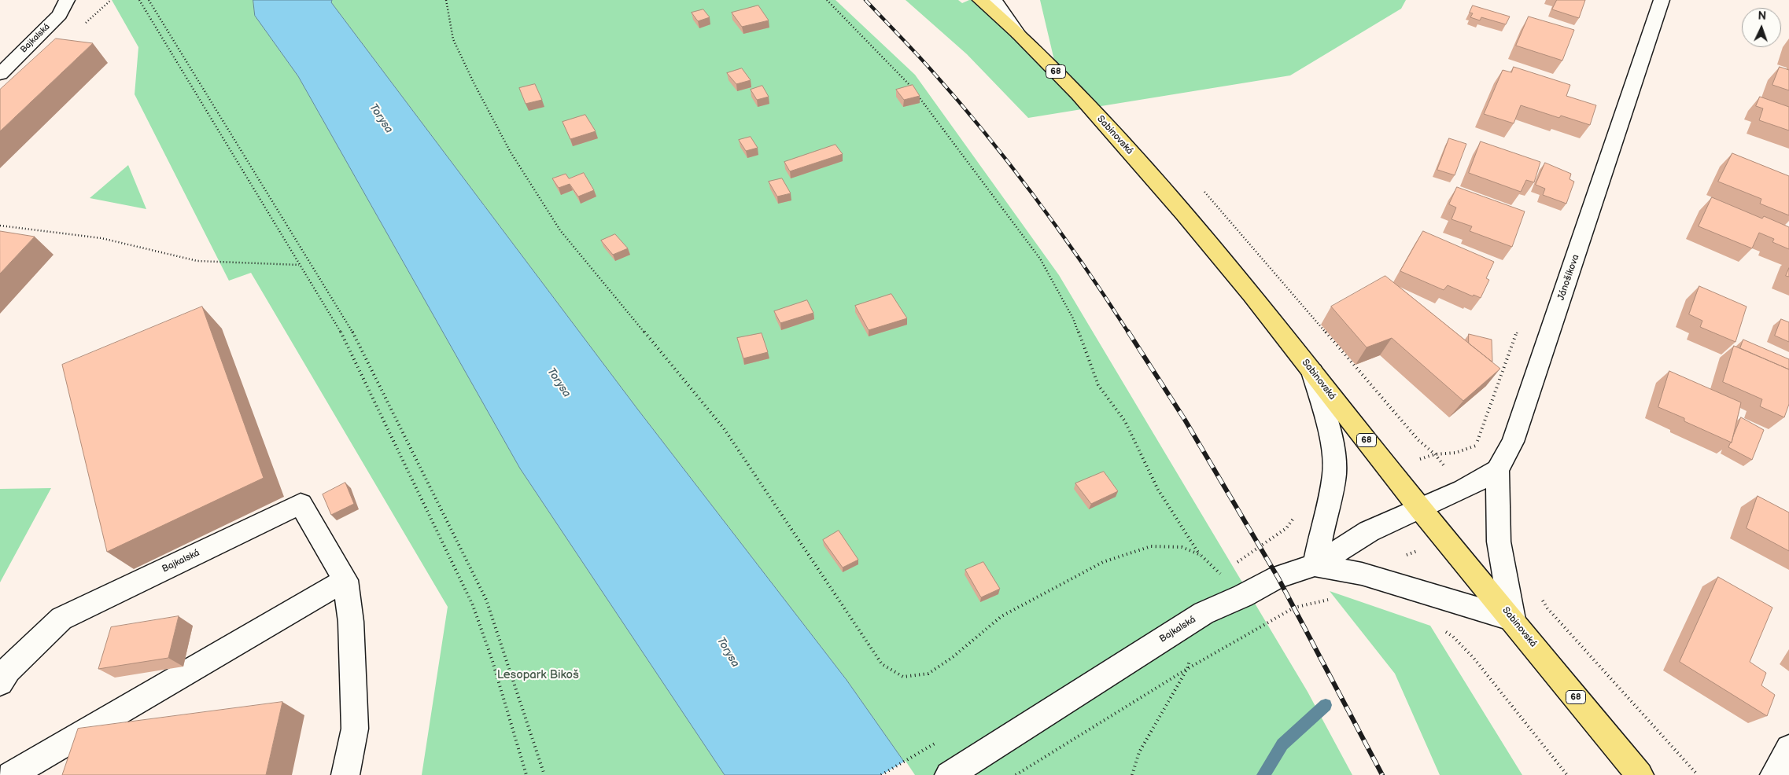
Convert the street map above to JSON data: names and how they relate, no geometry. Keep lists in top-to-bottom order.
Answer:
{
  "streets": {
    "main road": ["68", "Sabinovská"],
    "street": ["Bajkalská", "Jánošíkova"]
  },
  "crossings": [
    ["Bajkalská", "Sabinovská"]
  ],
  "water": ["Torysa"],
  "parks": ["Lesopark Bikoš"],
  "north": "top"
}
